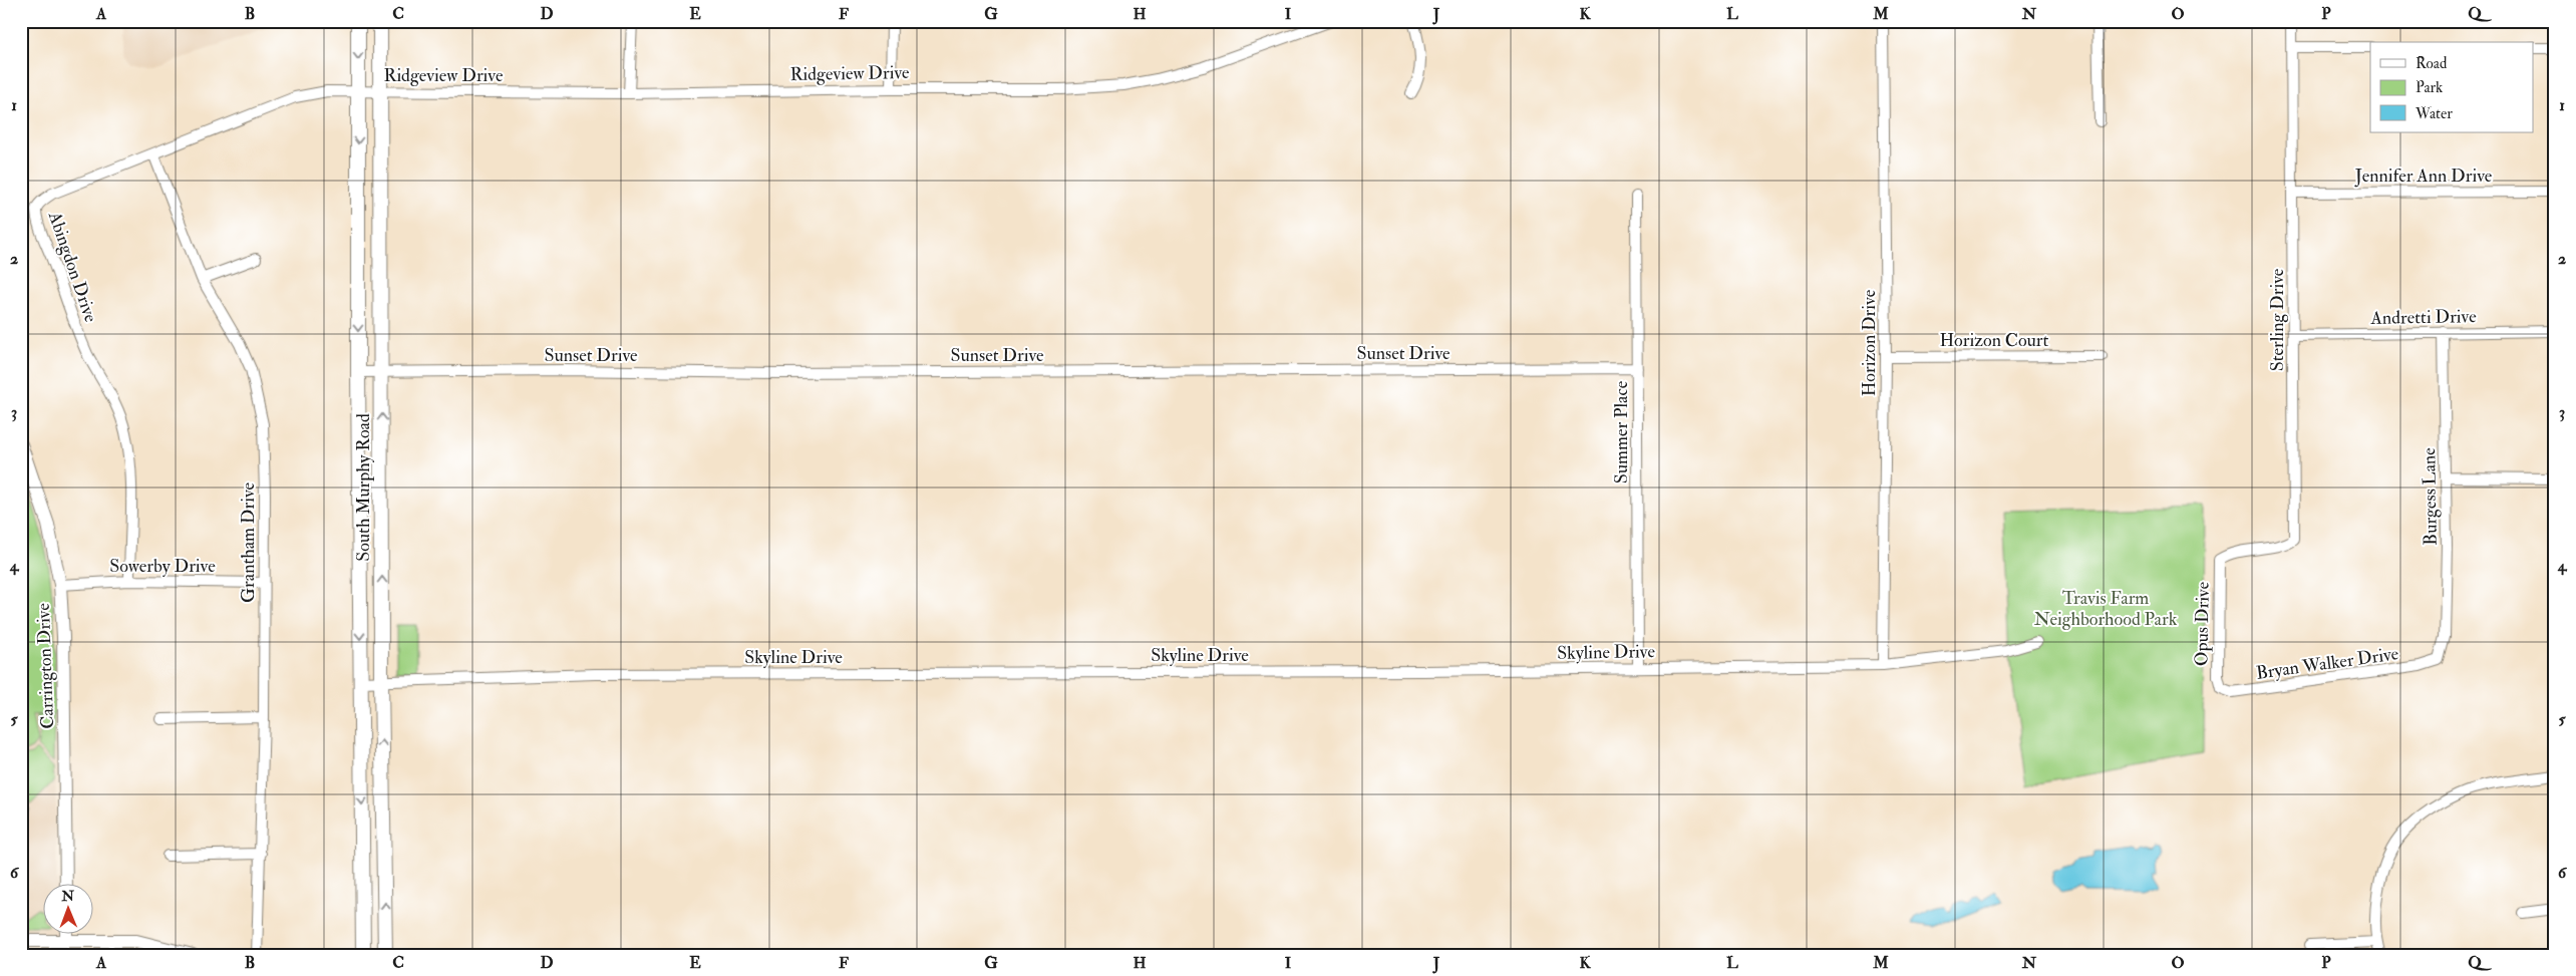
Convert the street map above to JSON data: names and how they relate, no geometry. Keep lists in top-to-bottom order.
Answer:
{
  "streets": {
    "main road": ["South Murphy Road"],
    "street": [
      "Ridgeview Drive",
      "Jennifer Ann Drive",
      "Abingdon Drive",
      "Andretti Drive",
      "Sterling Drive",
      "Horizon Court",
      "Horizon Drive",
      "Sunset Drive",
      "Summer Place",
      "Burgess Lane",
      "Grantham Drive",
      "Sowerby Drive",
      "Opus Drive",
      "Skyline Drive",
      "Bryan Walker Drive",
      "Carrington Drive"
    ]
  },
  "crossings": [
    ["Ridgeview Drive", "Abingdon Drive"],
    ["Ridgeview Drive", "South Murphy Road"],
    ["Jennifer Ann Drive", "Sterling Drive"],
    ["Abingdon Drive", "South Murphy Road"],
    ["Abingdon Drive", "Grantham Drive"],
    ["Abingdon Drive", "Sowerby Drive"],
    ["Andretti Drive", "Sterling Drive"],
    ["Andretti Drive", "Burgess Lane"],
    ["Sterling Drive", "Opus Drive"],
    ["Horizon Court", "Horizon Drive"],
    ["Horizon Drive", "Skyline Drive"],
    ["Sunset Drive", "Summer Place"],
    ["Sunset Drive", "South Murphy Road"],
    ["Summer Place", "Skyline Drive"],
    ["South Murphy Road", "Skyline Drive"],
    ["Burgess Lane", "Bryan Walker Drive"],
    ["Grantham Drive", "Sowerby Drive"],
    ["Sowerby Drive", "Carrington Drive"],
    ["Opus Drive", "Bryan Walker Drive"]
  ],
  "parks": ["Travis Farm Neighborhood Park"],
  "legend": ["Road", "Park", "Water"],
  "north": "top",
  "grid": {
    "columns": [
      "A",
      "B",
      "C",
      "D",
      "E",
      "F",
      "G",
      "H",
      "I",
      "J",
      "K",
      "L",
      "M",
      "N",
      "O",
      "P",
      "Q"
    ],
    "rows": [
      "1",
      "2",
      "3",
      "4",
      "5",
      "6"
    ]
  }
}
